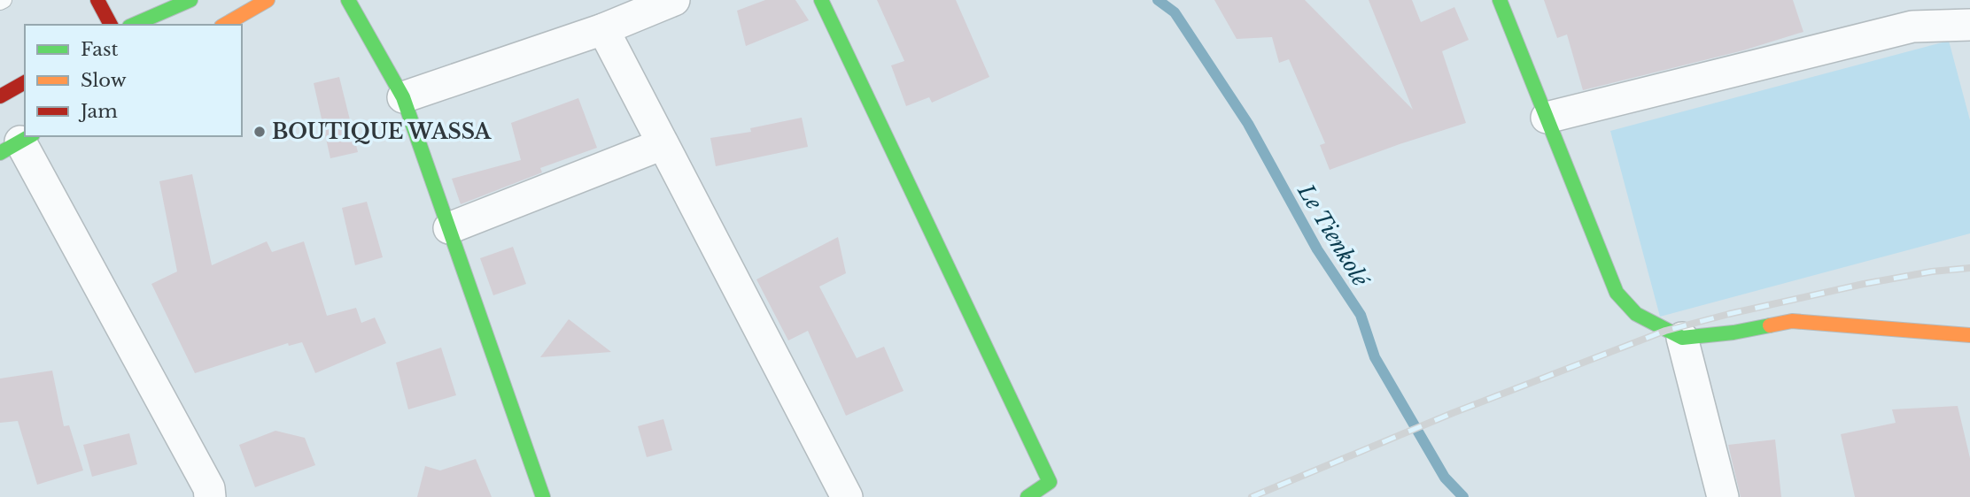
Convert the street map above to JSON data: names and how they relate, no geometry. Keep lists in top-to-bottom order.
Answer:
{
  "water": ["Le Tienkolé"],
  "places": ["BOUTIQUE WASSA"],
  "legend": ["Fast", "Slow", "Jam"]
}
